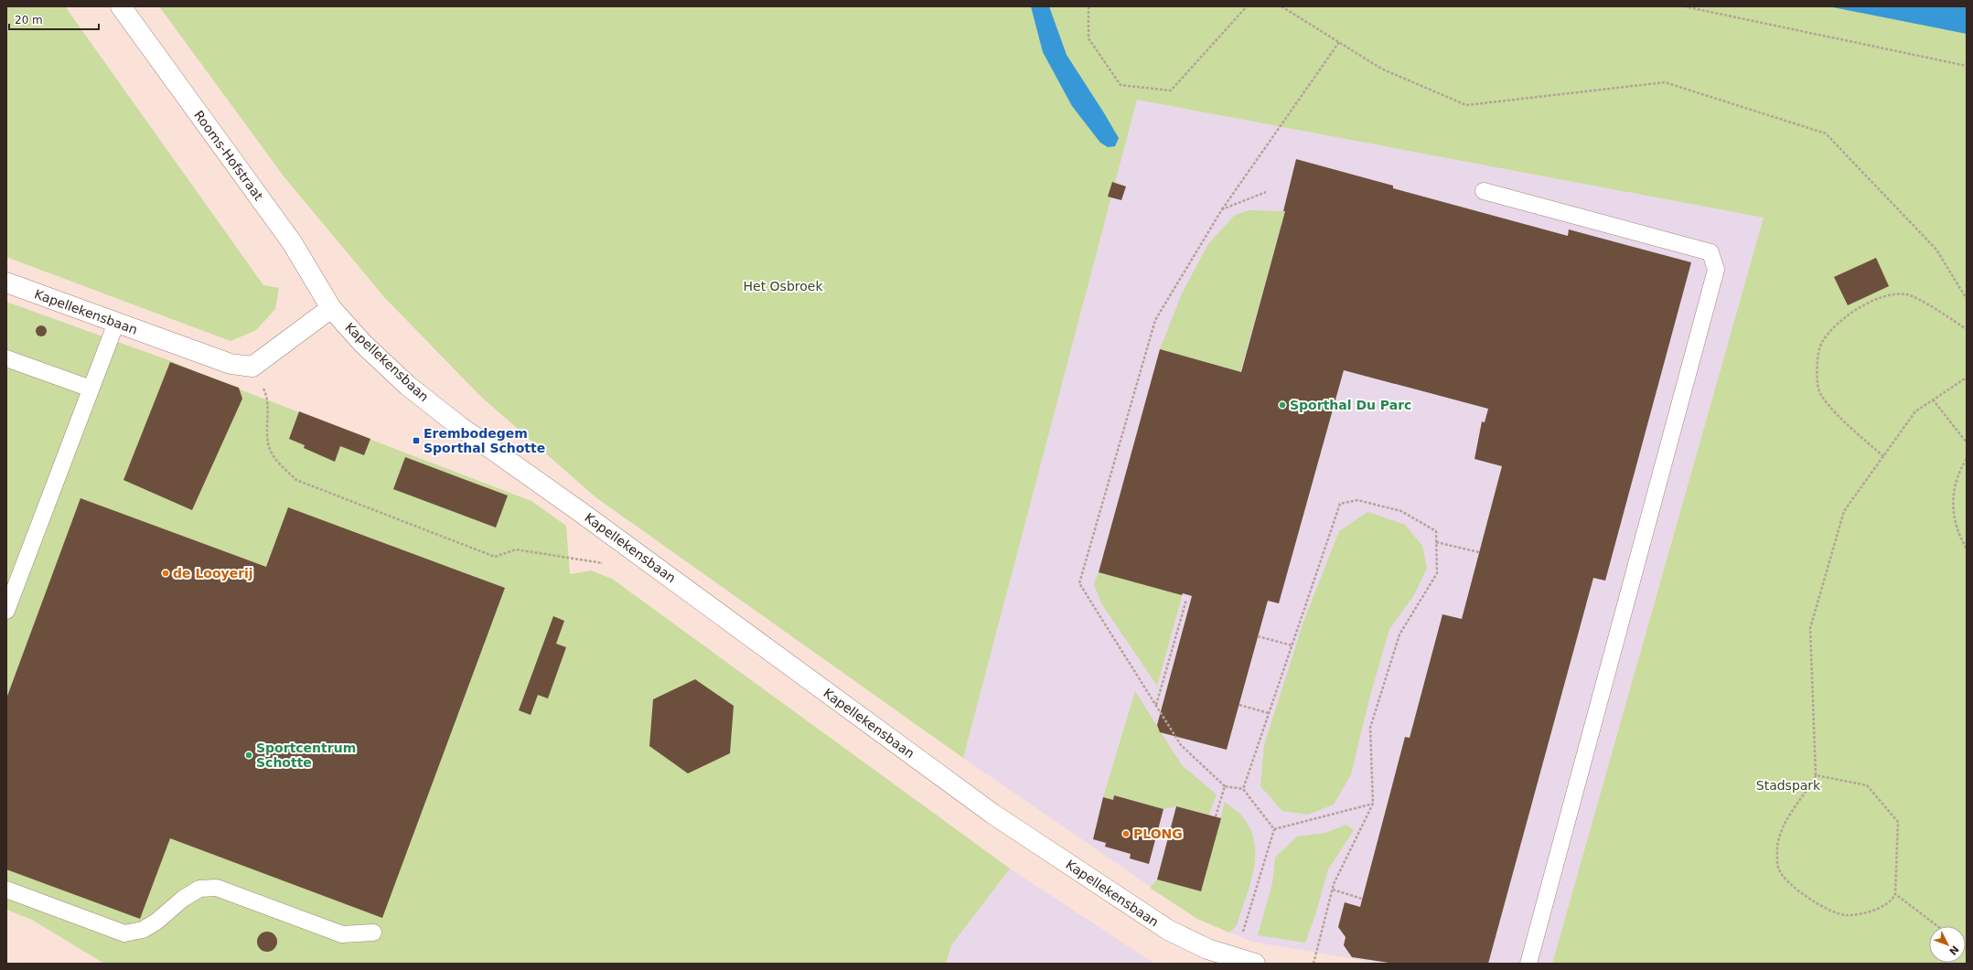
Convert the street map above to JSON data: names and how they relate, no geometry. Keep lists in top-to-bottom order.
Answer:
{
  "streets": {
    "street": ["Rooms-Hofstraat", "Kapellekensbaan"]
  },
  "crossings": [
    ["Rooms-Hofstraat", "Kapellekensbaan"]
  ],
  "parks": ["Het Osbroek", "Stadspark"],
  "places": {
    "other": [
      "Sporthal Du Parc",
      "de Looyerij",
      "Sportcentrum Schotte",
      "PLONG"
    ],
    "transit": ["Erembodegem Sporthal Schotte"]
  },
  "scale_bar": "20 m",
  "north": "bottom right"
}
